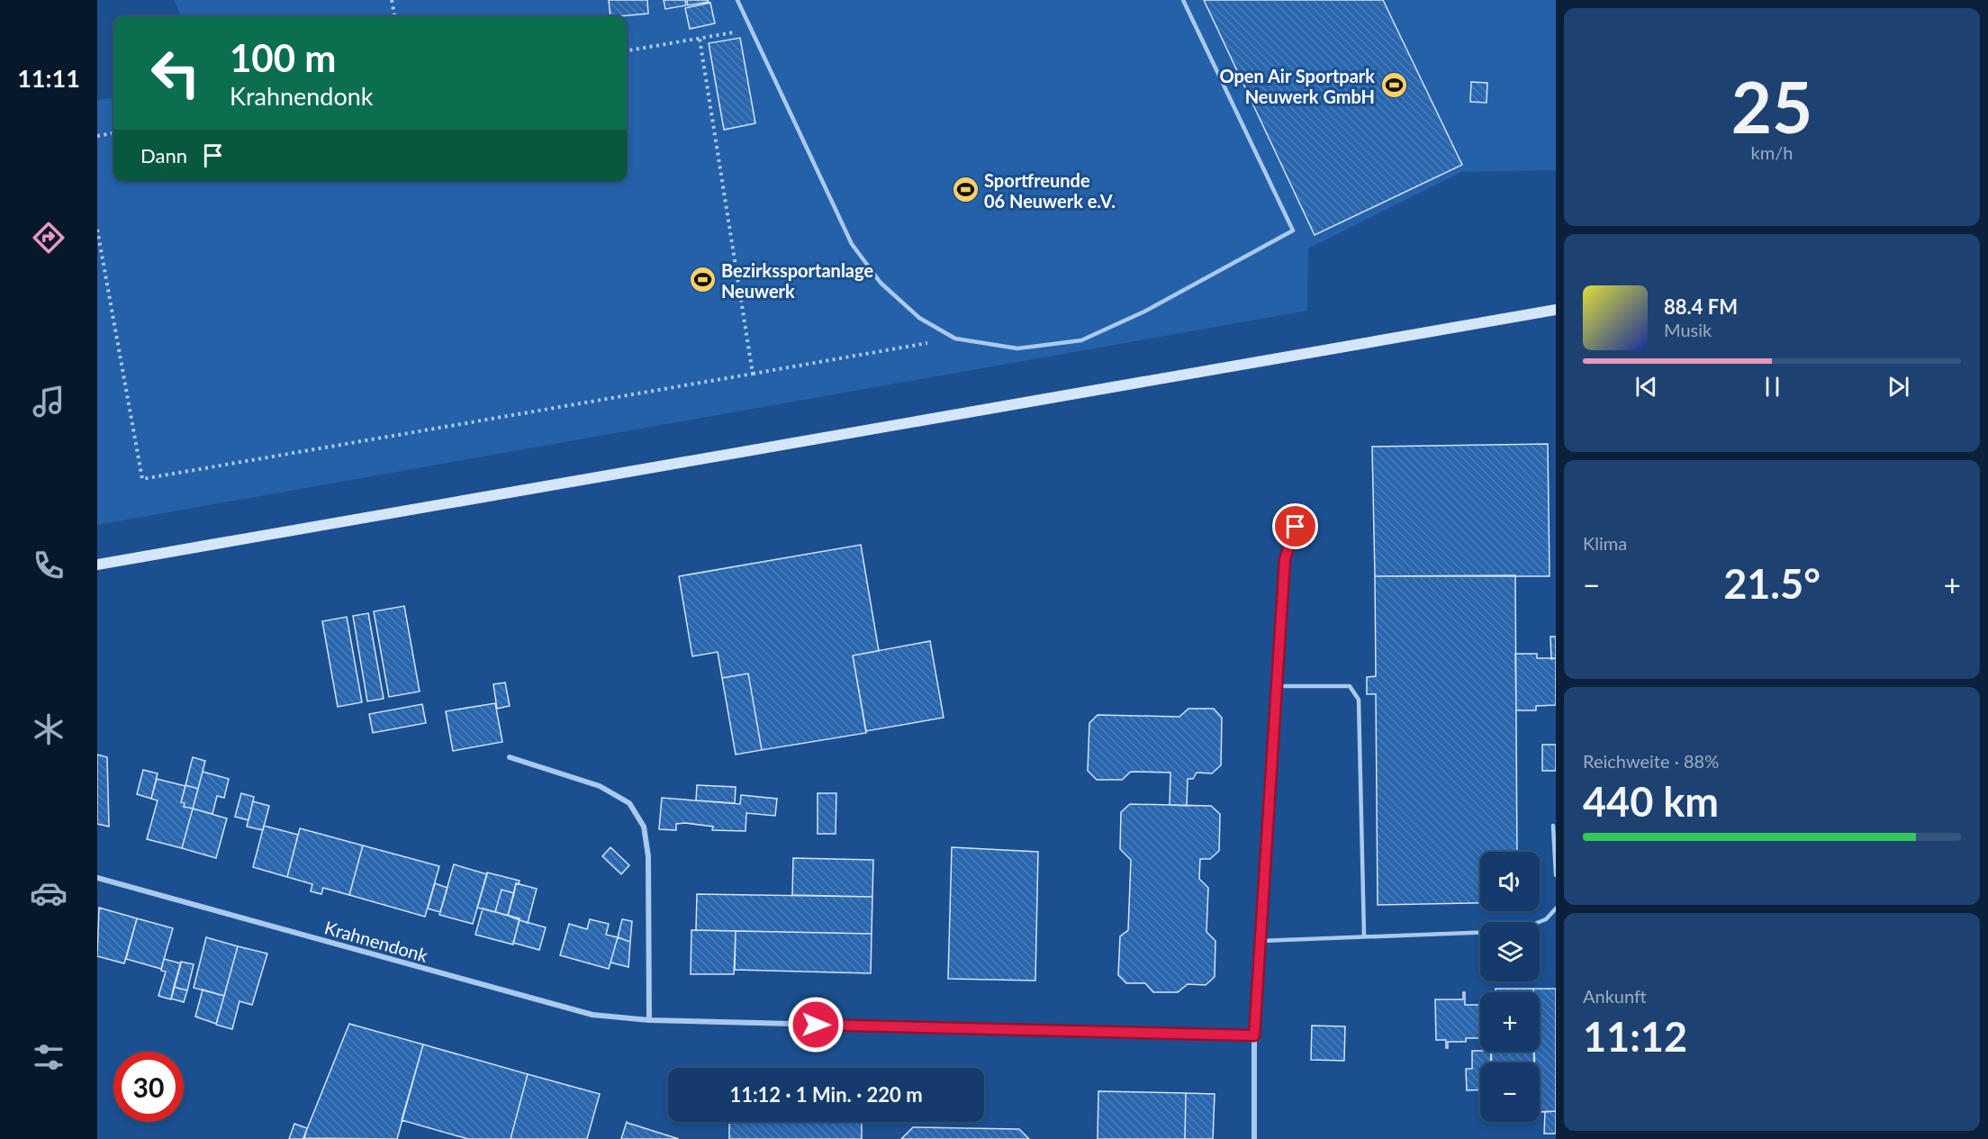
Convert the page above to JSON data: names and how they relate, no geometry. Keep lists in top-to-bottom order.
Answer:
{
  "streets": {
    "street": ["Krahnendonk"]
  },
  "places": {
    "sports": ["Open Air Sportpark Neuwerk GmbH", "Sportfreunde 06 Neuwerk e.V.", "Bezirkssportanlage Neuwerk"]
  },
  "page": {
    "tabs": "11:11",
    "tile": [
      ["25", "km/h"],
      "Klima",
      ["Reichweite · 88%", "440 km"],
      ["Ankunft", "11:12"]
    ],
    "turn": ["100 m", "Krahnendonk"],
    "then": "Dann",
    "song": ["88.4 FM", "Musik"],
    "heat": ["−", "21.5°", "+"],
    "map_buttons": ["+", "−"],
    "limit": "30",
    "trip": "11:12 · 1 Min. · 220 m"
  }
}
